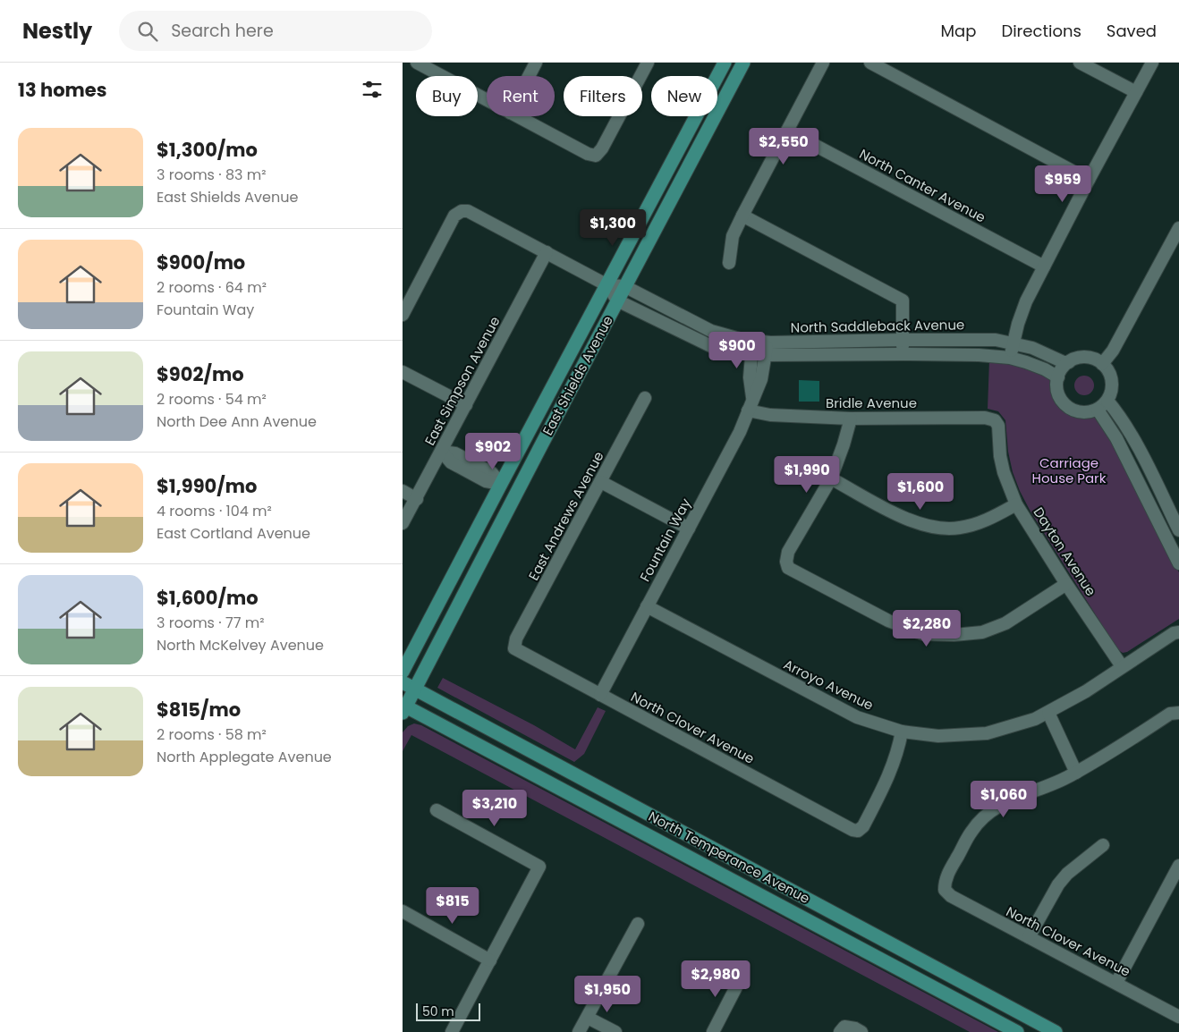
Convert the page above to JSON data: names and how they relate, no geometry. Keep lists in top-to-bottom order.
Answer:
{
  "streets": {
    "main road": ["East Shields Avenue", "North Temperance Avenue"],
    "street": [
      "North Canter Avenue",
      "North Saddleback Avenue",
      "East Simpson Avenue",
      "Bridle Avenue",
      "East Andrews Avenue",
      "Fountain Way",
      "Dayton Avenue",
      "Arroyo Avenue",
      "North Clover Avenue"
    ]
  },
  "crossings": [
    ["North Saddleback Avenue", "East Shields Avenue"],
    ["North Saddleback Avenue", "Fountain Way"],
    ["East Shields Avenue", "North Temperance Avenue"],
    ["Bridle Avenue", "Fountain Way"],
    ["Bridle Avenue", "Dayton Avenue"],
    ["East Andrews Avenue", "North Clover Avenue"],
    ["Fountain Way", "Arroyo Avenue"],
    ["Fountain Way", "North Clover Avenue"],
    ["Dayton Avenue", "Arroyo Avenue"],
    ["Arroyo Avenue", "North Clover Avenue"]
  ],
  "parks": ["Carriage House Park"],
  "scale_bar": "50 m",
  "page": {
    "header": "Nestly",
    "search": "Search here",
    "nav": ["Map", "Directions", "Saved"],
    "heading": "13 homes",
    "chip": [
      "Buy",
      "Rent",
      "Filters",
      "New"
    ],
    "list": [
      {
        "name": "$1,300/mo",
        "note": "3 rooms · 83 m² · East Shields Avenue"
      },
      {
        "name": "$900/mo",
        "note": "2 rooms · 64 m² · Fountain Way"
      },
      {
        "name": "$902/mo",
        "note": "2 rooms · 54 m² · North Dee Ann Avenue"
      },
      {
        "name": "$1,990/mo",
        "note": "4 rooms · 104 m² · East Cortland Avenue"
      },
      {
        "name": "$1,600/mo",
        "note": "3 rooms · 77 m² · North McKelvey Avenue"
      },
      {
        "name": "$815/mo",
        "note": "2 rooms · 58 m² · North Applegate Avenue"
      }
    ],
    "price": [
      "$2,550",
      "$959",
      "$1,300",
      "$900",
      "$902",
      "$1,990",
      "$1,600",
      "$2,280",
      "$1,060",
      "$3,210",
      "$815",
      "$2,980",
      "$1,950"
    ],
    "scale": "50 m"
  }
}
